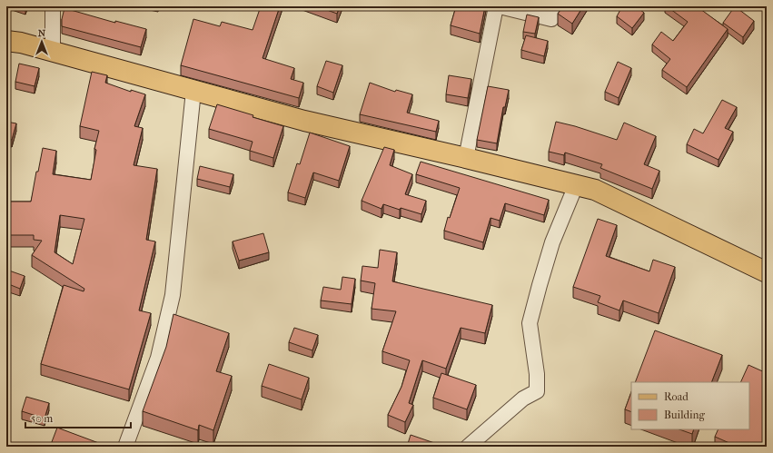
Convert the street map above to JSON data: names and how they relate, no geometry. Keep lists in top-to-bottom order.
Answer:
{
  "legend": ["Road", "Building"],
  "scale_bar": "50 m",
  "north": "top"
}
